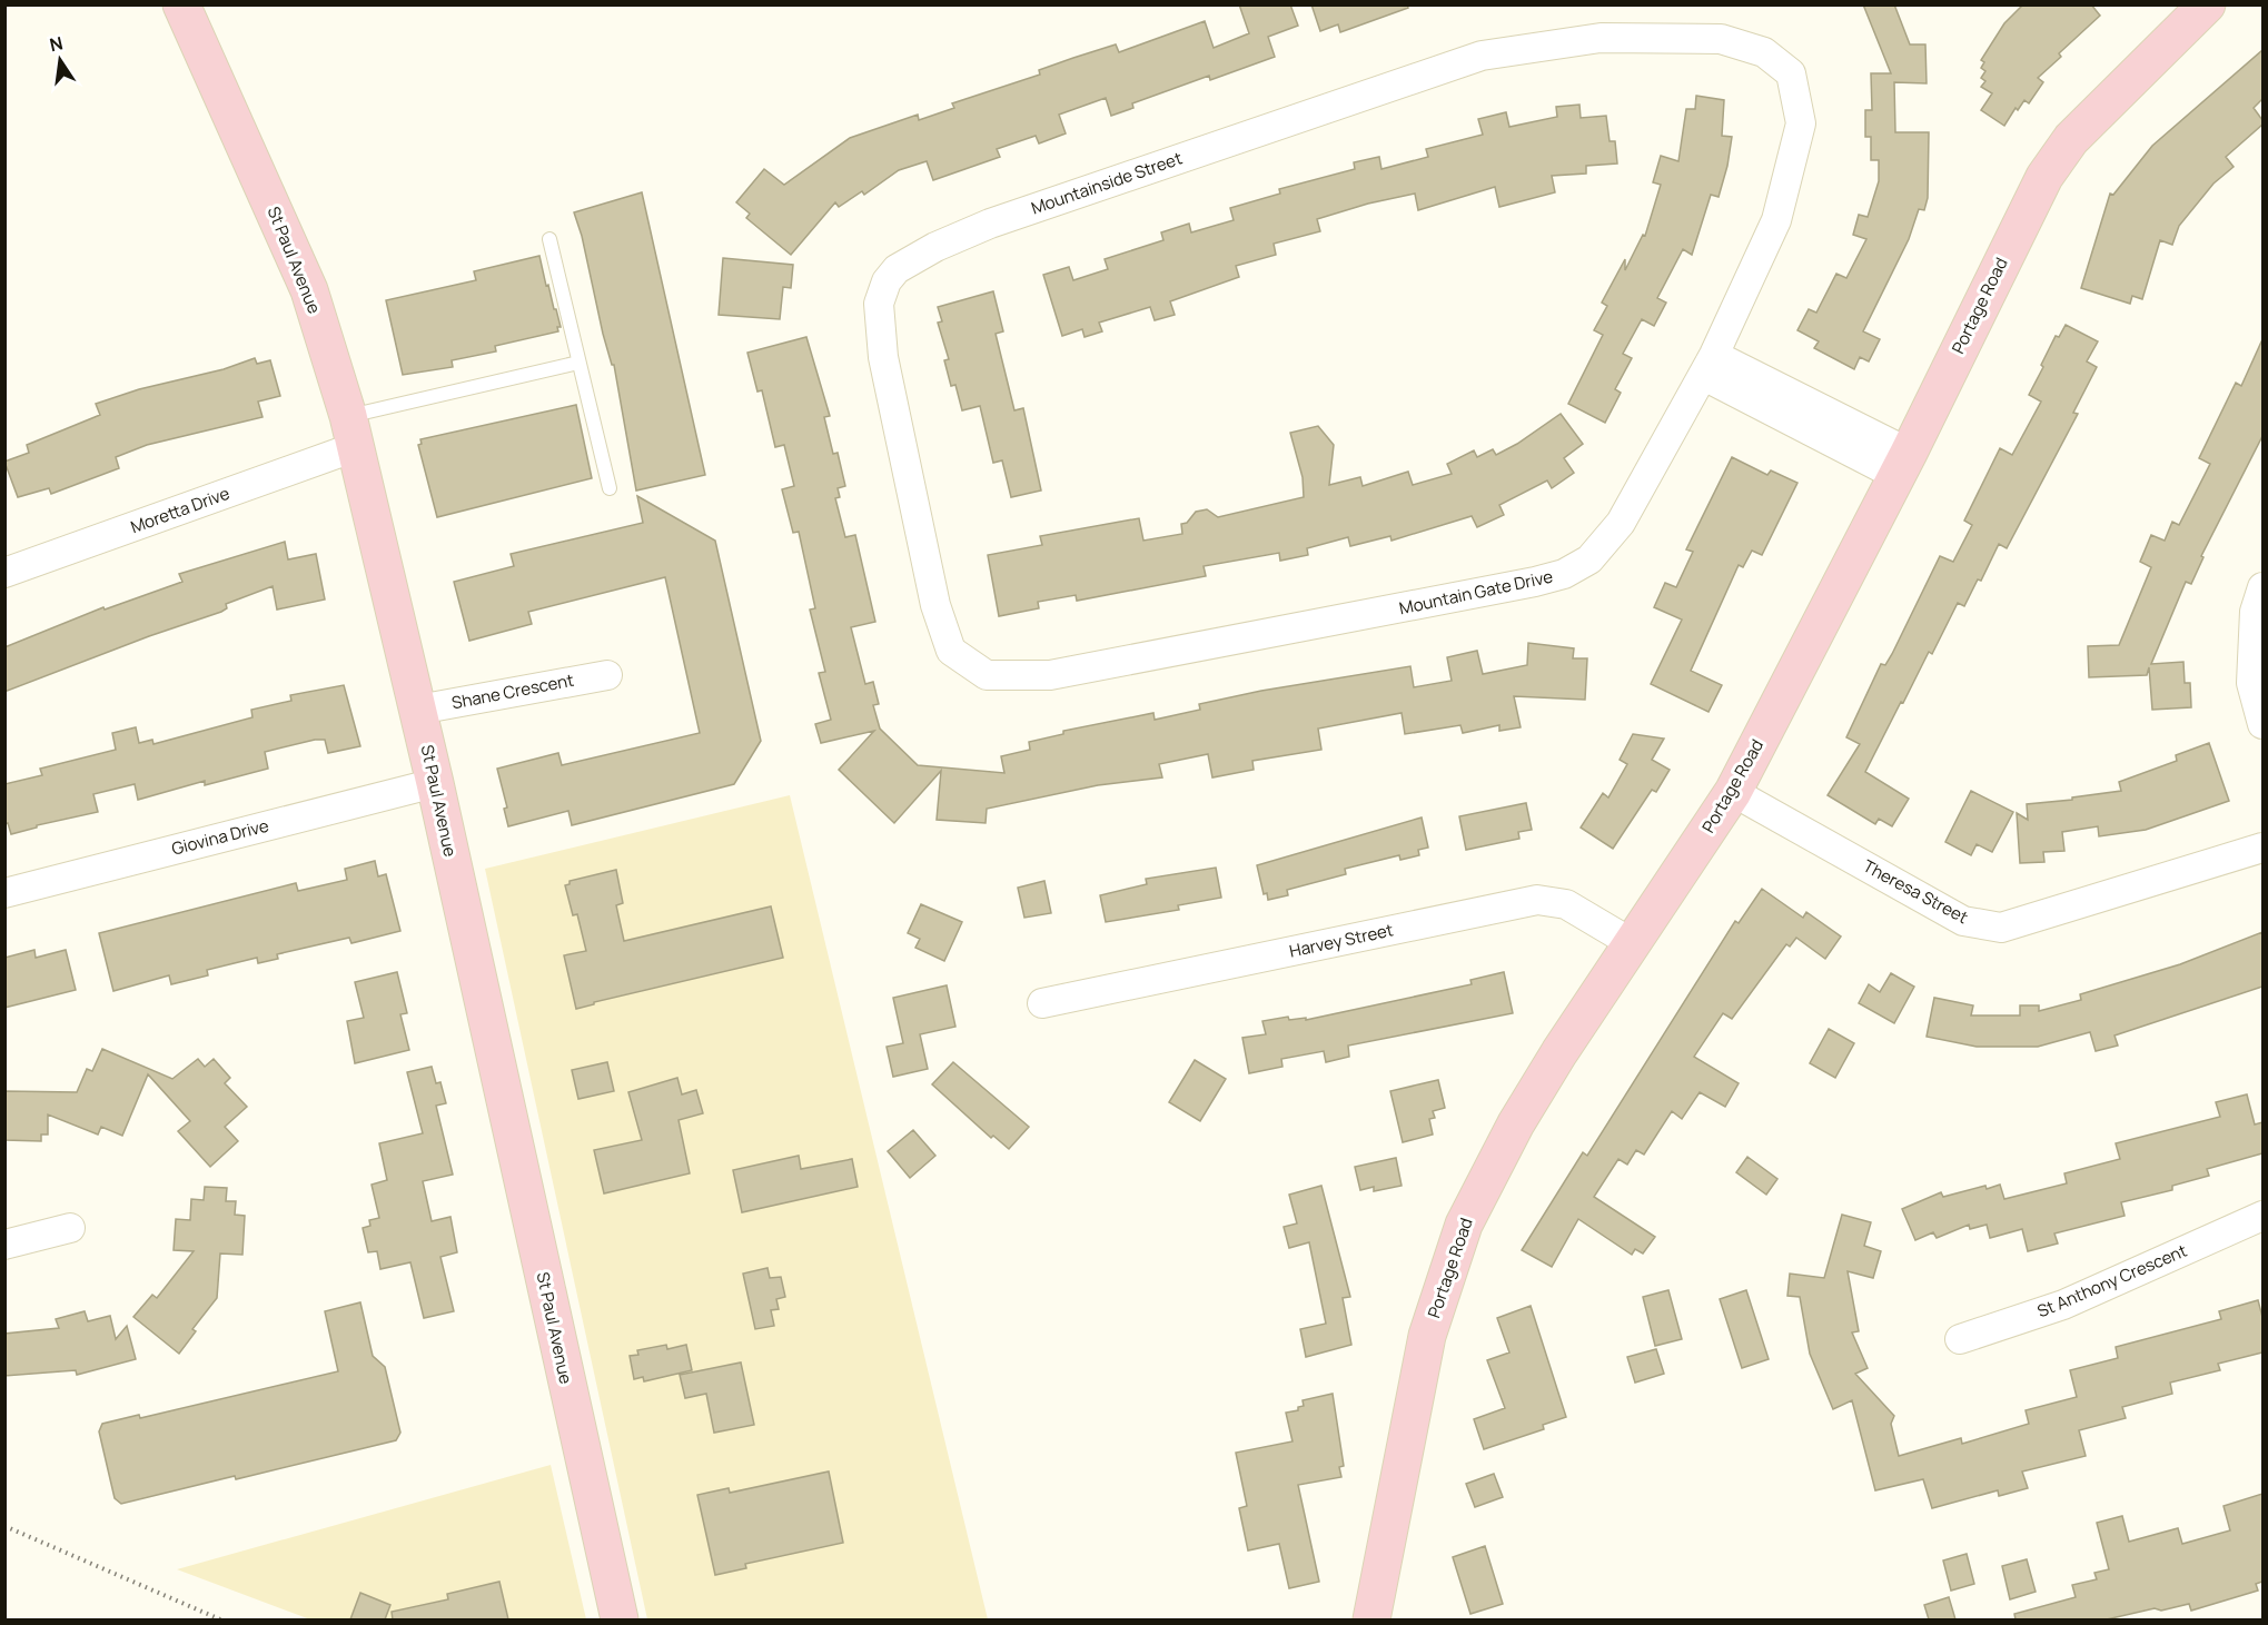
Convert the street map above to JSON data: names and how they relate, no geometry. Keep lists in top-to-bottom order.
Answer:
{
  "streets": {
    "street": [
      "Mountainside Street",
      "St Paul Avenue",
      "Portage Road",
      "Moretta Drive",
      "Mountain Gate Drive",
      "Shane Crescent",
      "Giovina Drive",
      "Theresa Street",
      "Harvey Street",
      "St Anthony Crescent"
    ]
  },
  "crossings": [
    ["Mountainside Street", "Mountain Gate Drive"],
    ["St Paul Avenue", "Moretta Drive"],
    ["St Paul Avenue", "Shane Crescent"],
    ["St Paul Avenue", "Giovina Drive"],
    ["Portage Road", "Theresa Street"],
    ["Portage Road", "Harvey Street"]
  ],
  "north": "top"
}
